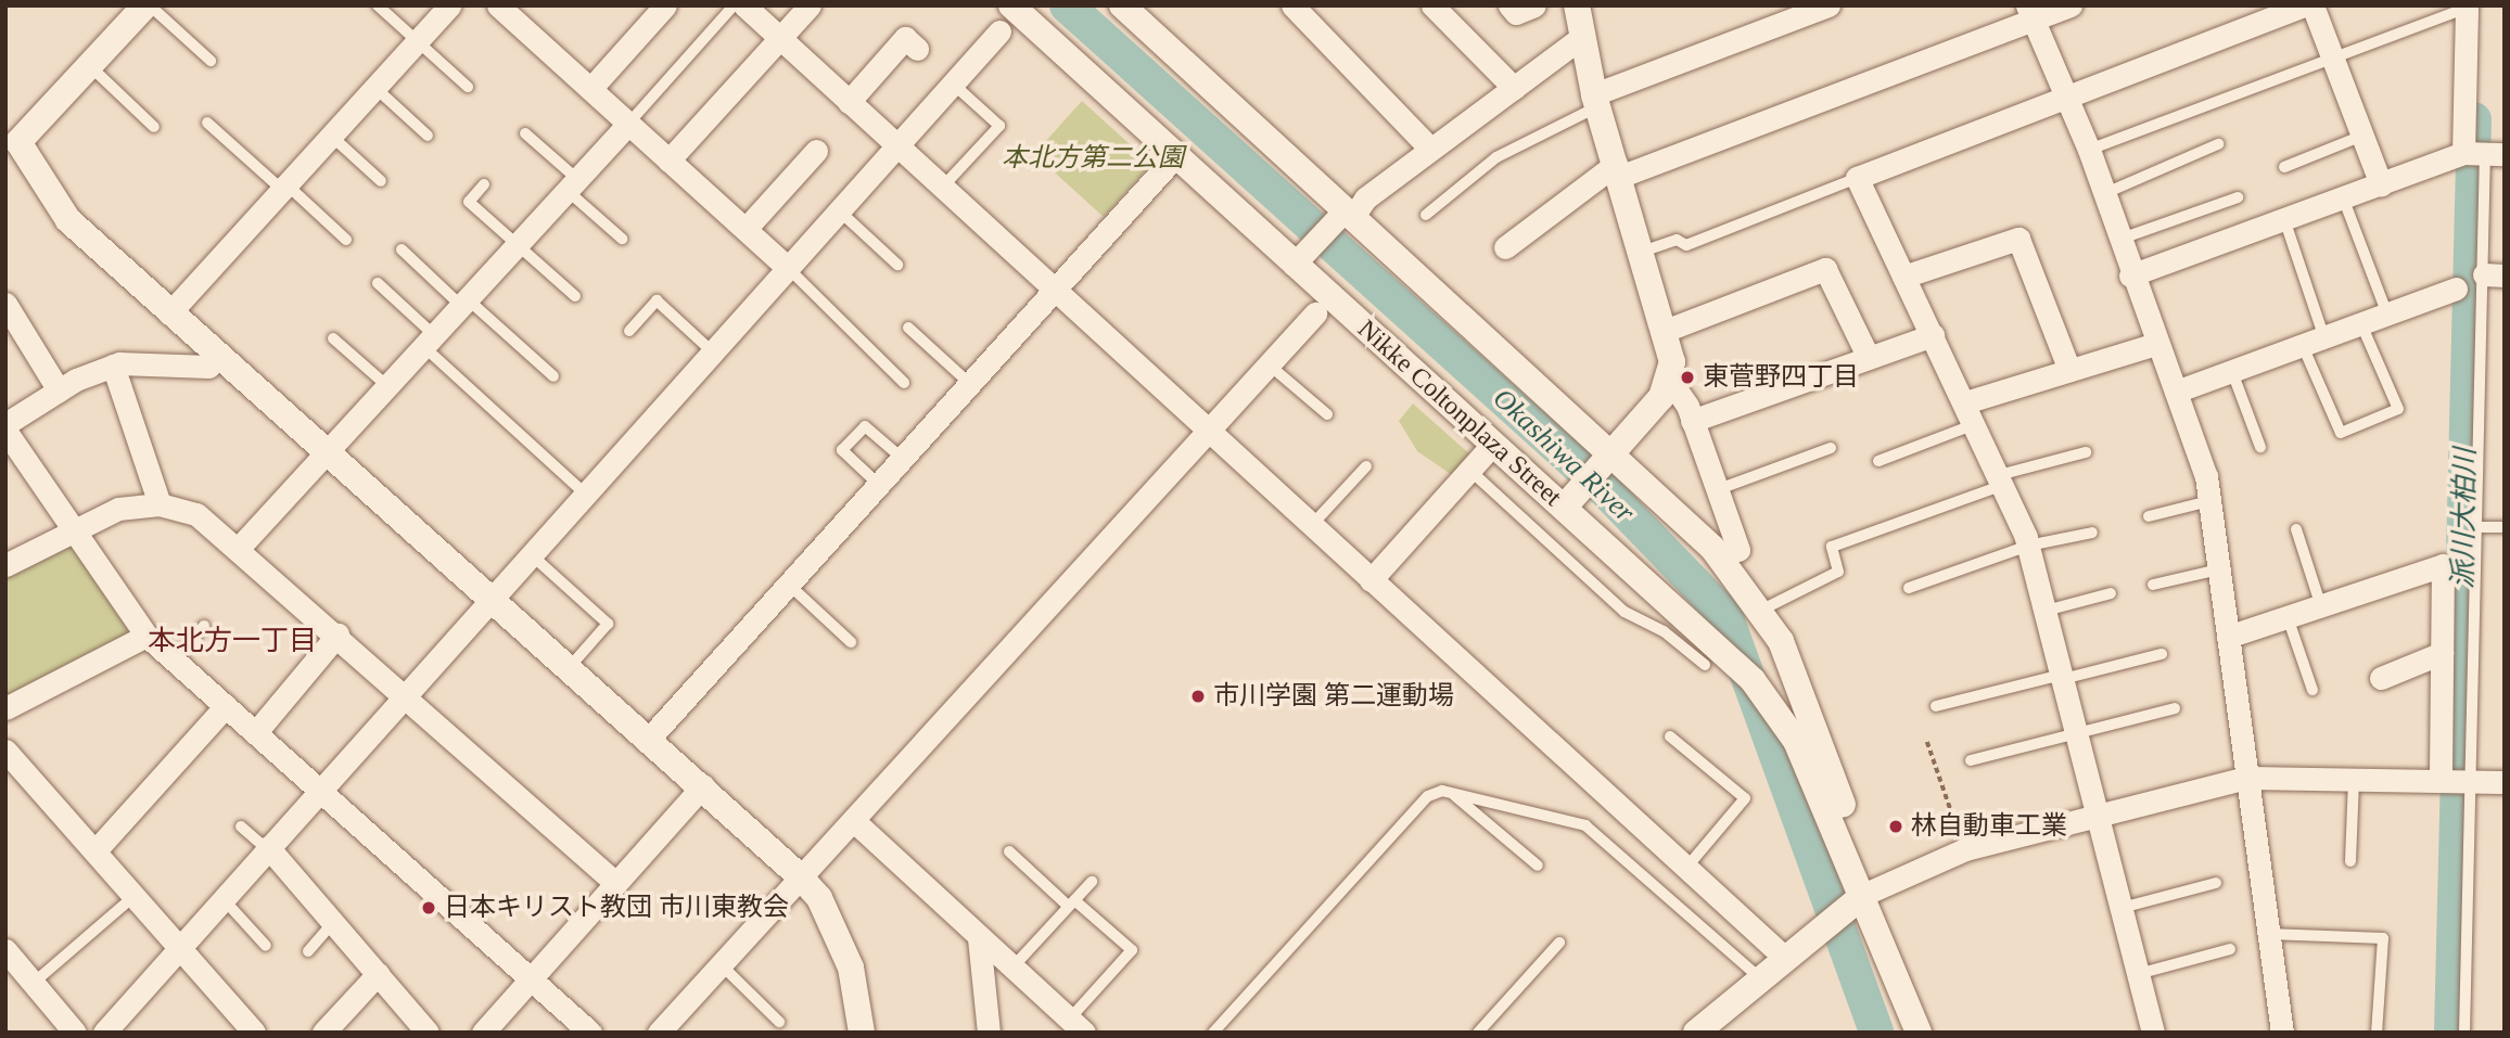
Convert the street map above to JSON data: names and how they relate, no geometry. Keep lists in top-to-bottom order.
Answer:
{
  "streets": {
    "street": ["Nikke Coltonplaza Street"]
  },
  "districts": ["本北方一丁目"],
  "water": ["Okashiwa River", "派川大柏川"],
  "parks": ["本北方第二公園"],
  "places": [
    "東菅野四丁目",
    "市川学園 第二運動場",
    "林自動車工業",
    "日本キリスト教団 市川東教会"
  ]
}
